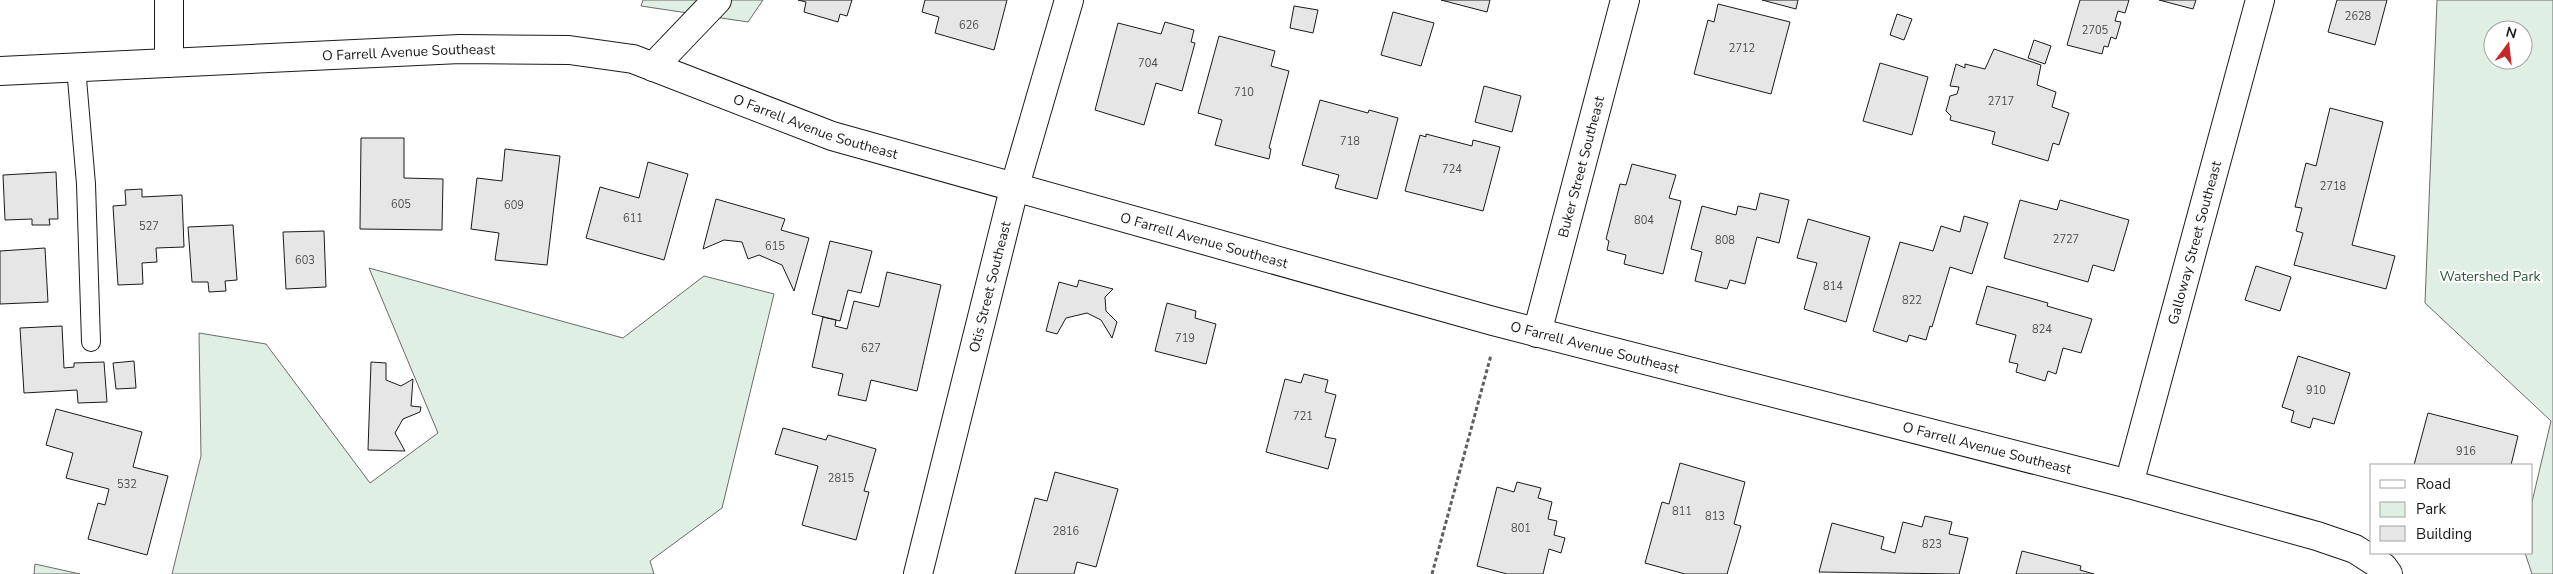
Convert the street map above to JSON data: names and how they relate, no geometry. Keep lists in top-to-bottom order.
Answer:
{
  "streets": {
    "street": [
      "O Farrell Avenue Southeast",
      "Buker Street Southeast",
      "Galloway Street Southeast",
      "Otis Street Southeast"
    ]
  },
  "crossings": [
    ["O Farrell Avenue Southeast", "Buker Street Southeast"],
    ["O Farrell Avenue Southeast", "Galloway Street Southeast"],
    ["O Farrell Avenue Southeast", "Otis Street Southeast"]
  ],
  "parks": ["Watershed Park"],
  "house_numbers": [
    "2628",
    "626",
    "2705",
    "2712",
    "704",
    "710",
    "2717",
    "718",
    "724",
    "2718",
    "605",
    "609",
    "611",
    "804",
    "527",
    "2727",
    "808",
    "615",
    "603",
    "814",
    "822",
    "824",
    "719",
    "627",
    "910",
    "721",
    "916",
    "2815",
    "532",
    "811",
    "813",
    "801",
    "2816",
    "823"
  ],
  "legend": ["Road", "Park", "Building"],
  "north": "top"
}
